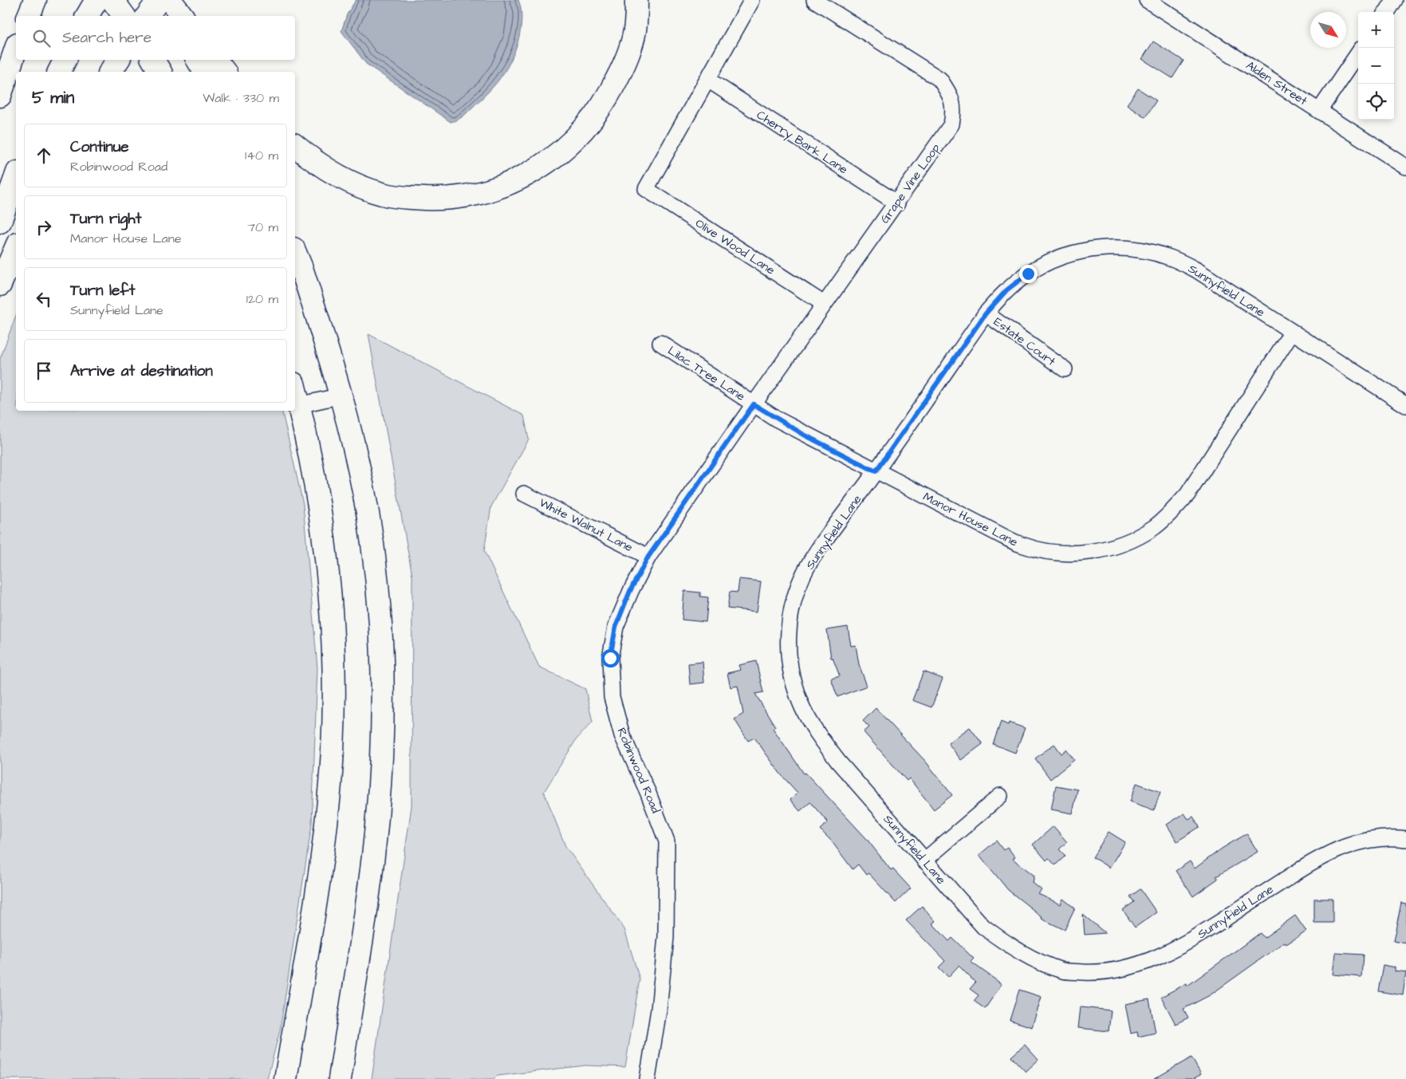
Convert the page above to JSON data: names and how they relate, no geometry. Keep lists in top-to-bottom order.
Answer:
{
  "streets": {
    "street": [
      "Alden Street",
      "Cherry Bark Lane",
      "Grape Vine Loop",
      "Olive Wood Lane",
      "Sunnyfield Lane",
      "Estate Court",
      "Lilac Tree Lane",
      "Manor House Lane",
      "White Walnut Lane",
      "Robinwood Road"
    ]
  },
  "crossings": [
    ["Cherry Bark Lane", "Grape Vine Loop"],
    ["Cherry Bark Lane", "Olive Wood Lane"],
    ["Grape Vine Loop", "Olive Wood Lane"],
    ["Grape Vine Loop", "Lilac Tree Lane"],
    ["Grape Vine Loop", "Manor House Lane"],
    ["Grape Vine Loop", "Robinwood Road"],
    ["Sunnyfield Lane", "Estate Court"],
    ["Sunnyfield Lane", "Manor House Lane"],
    ["Lilac Tree Lane", "Manor House Lane"],
    ["Lilac Tree Lane", "Robinwood Road"],
    ["Manor House Lane", "Robinwood Road"],
    ["White Walnut Lane", "Robinwood Road"]
  ],
  "north": "bottom right",
  "page": {
    "map_buttons": ["+", "−"],
    "search": "Search here",
    "heading": ["5 min", "Walk · 330 m"],
    "list": [
      ["Continue", "Robinwood Road", "140 m"],
      ["Turn right", "Manor House Lane", "70 m"],
      ["Turn left", "Sunnyfield Lane", "120 m"],
      "Arrive at destination"
    ]
  }
}
